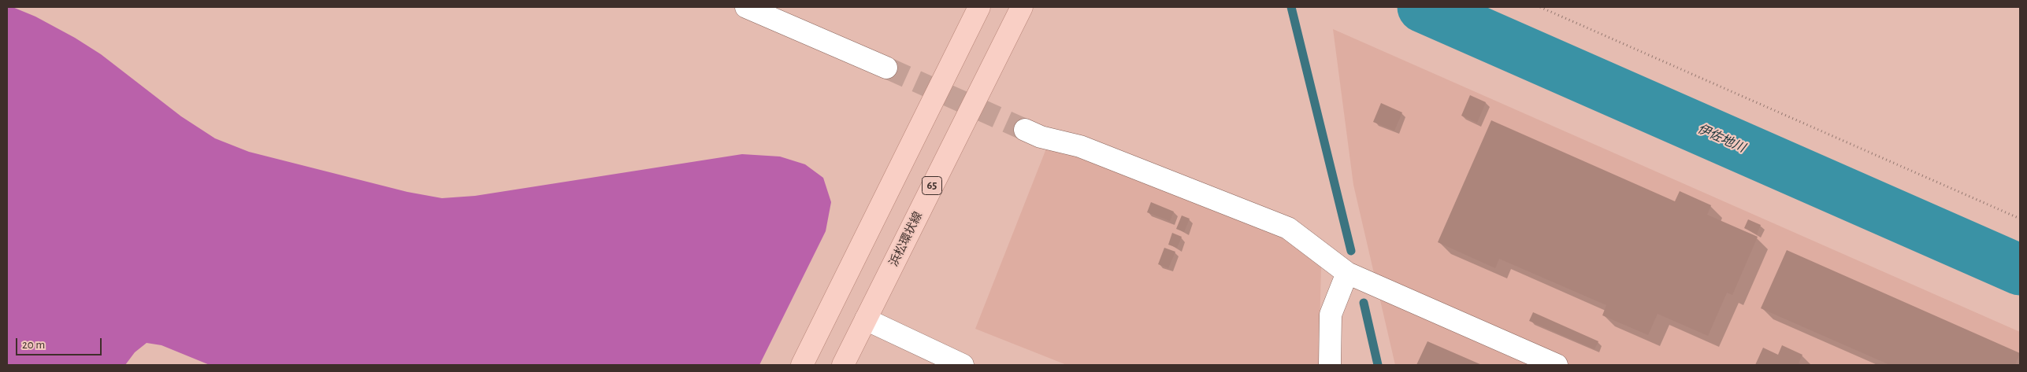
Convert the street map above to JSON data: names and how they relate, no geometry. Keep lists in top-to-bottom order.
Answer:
{
  "streets": {
    "main road": ["65", "浜松環状線"]
  },
  "water": ["伊佐地川"],
  "scale_bar": "20 m"
}
